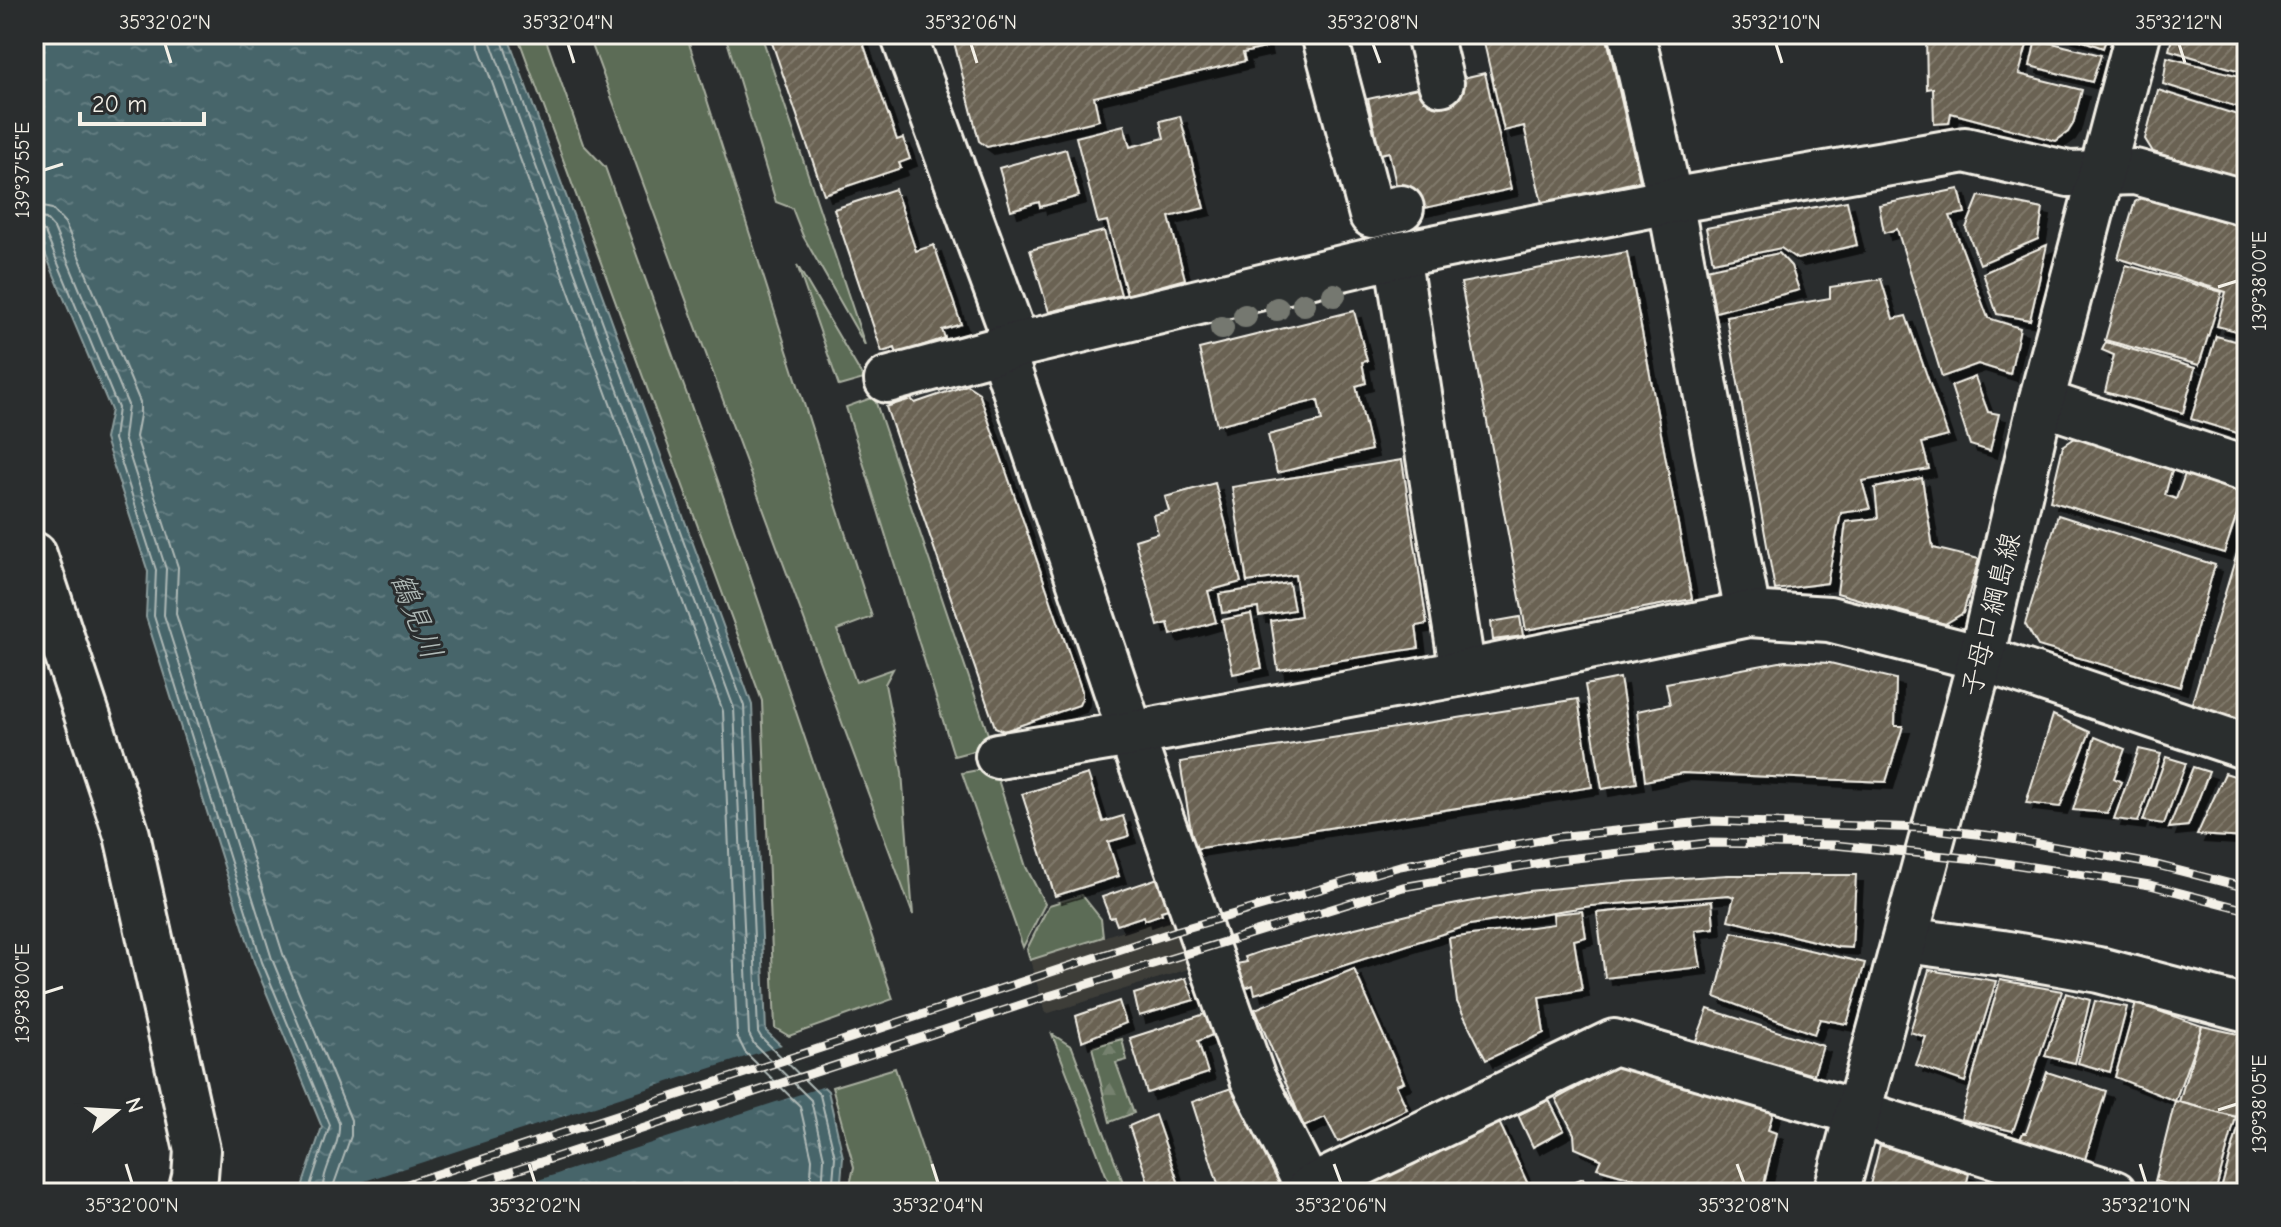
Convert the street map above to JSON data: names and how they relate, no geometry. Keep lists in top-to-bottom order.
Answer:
{
  "streets": {
    "street": ["子母口綱島線"]
  },
  "water": ["鶴見川"],
  "scale_bar": "20 m",
  "north": "right",
  "coordinates": [
    "35°32'02\"N",
    "35°32'04\"N",
    "35°32'06\"N",
    "35°32'08\"N",
    "35°32'10\"N",
    "35°32'12\"N",
    "139°37'55\"E",
    "139°38'00\"E",
    "139°38'05\"E",
    "35°32'00\"N"
  ]
}
